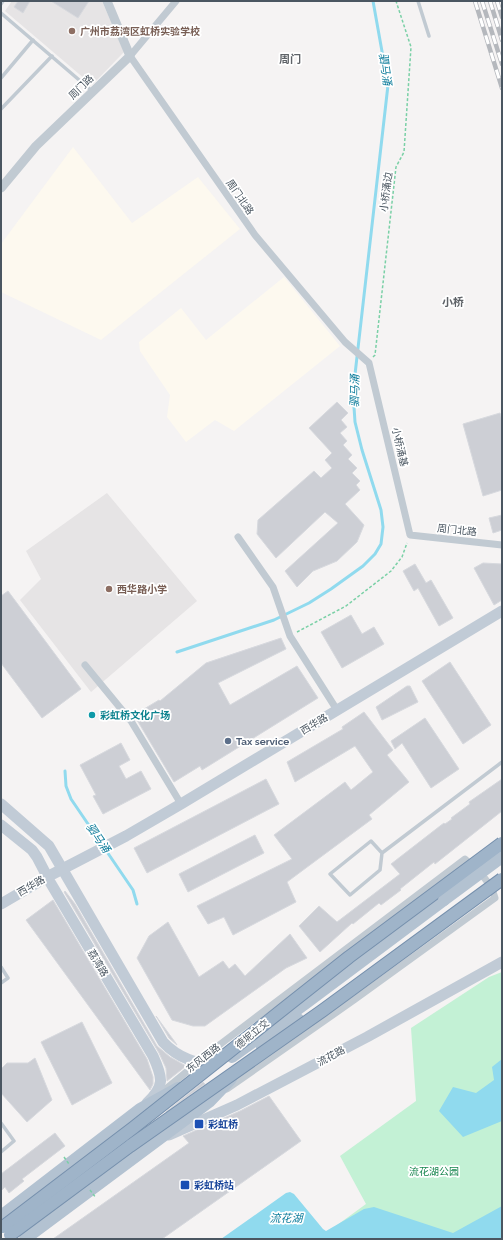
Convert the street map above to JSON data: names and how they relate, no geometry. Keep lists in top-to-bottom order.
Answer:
{
  "streets": {
    "highway": ["德坭立交"],
    "main road": [
      "西华路",
      "荔湾路",
      "流花路",
      "东风西路"
    ],
    "street": ["周门路", "周门北路", "小桥涌基"],
    "path": ["小桥涌边"]
  },
  "crossings": [
    ["周门路", "周门北路"],
    ["小桥涌边", "周门北路"],
    ["小桥涌边", "小桥涌基"],
    ["周门北路", "小桥涌基"],
    ["西华路", "荔湾路"],
    ["荔湾路", "东风西路"],
    ["德坭立交", "东风西路"]
  ],
  "districts": ["周门", "小桥"],
  "water": ["驷马涌", "流花湖"],
  "parks": ["流花湖公园"],
  "places": {
    "other": [
      "广州市荔湾区虹桥实验学校",
      "西华路小学",
      "彩虹桥文化广场",
      "Tax service"
    ],
    "transit": ["彩虹桥", "彩虹桥站"]
  }
}
